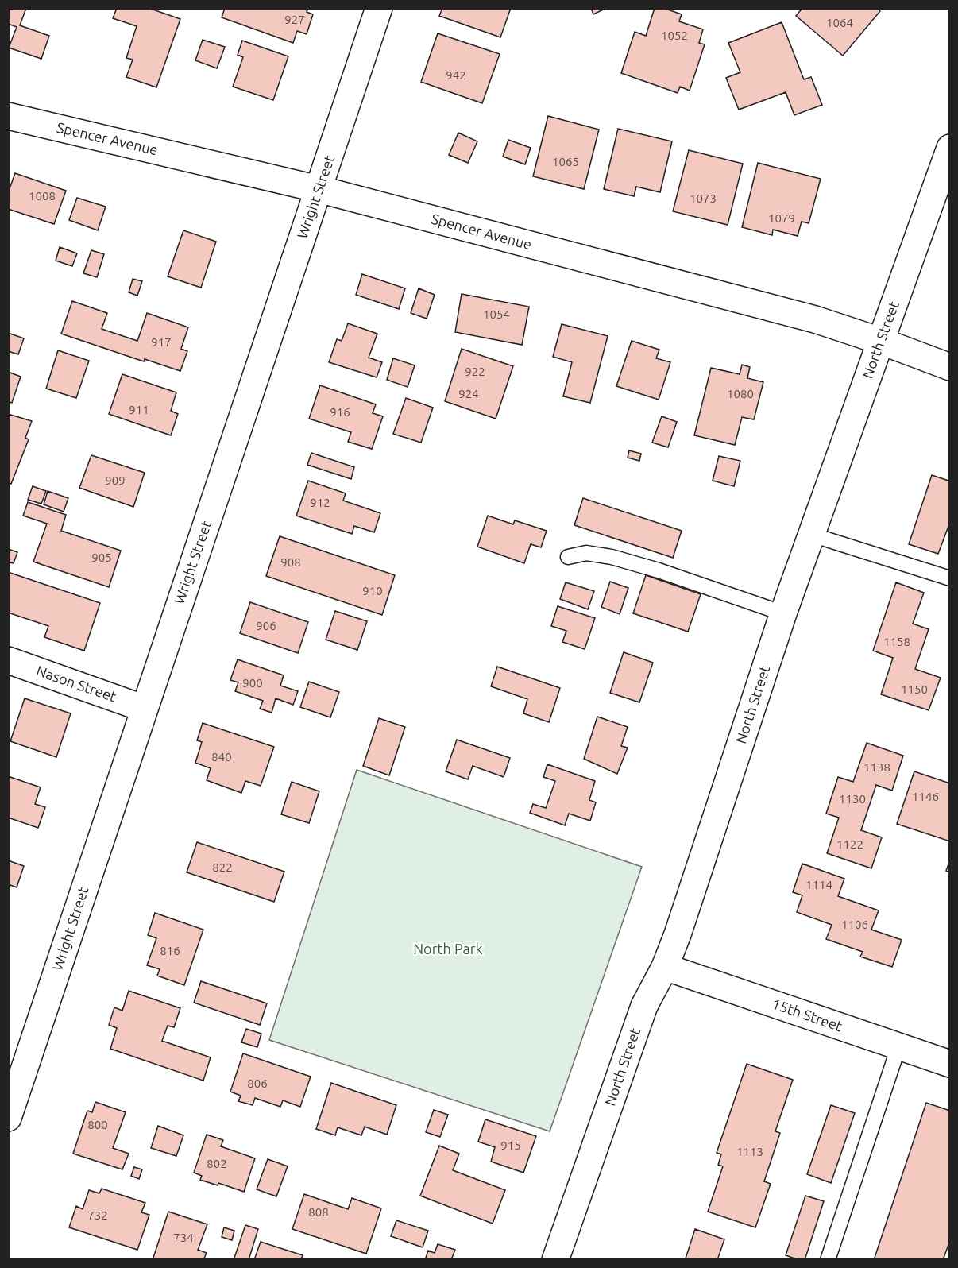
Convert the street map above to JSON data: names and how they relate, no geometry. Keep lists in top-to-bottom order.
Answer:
{
  "streets": {
    "street": [
      "Spencer Avenue",
      "Wright Street",
      "North Street",
      "Nason Street",
      "15th Street"
    ]
  },
  "crossings": [
    ["Spencer Avenue", "Wright Street"],
    ["Spencer Avenue", "North Street"],
    ["Wright Street", "Nason Street"],
    ["North Street", "15th Street"]
  ],
  "parks": ["North Park"],
  "house_numbers": [
    "927",
    "1064",
    "1052",
    "942",
    "1065",
    "1008",
    "1073",
    "1079",
    "1054",
    "917",
    "922",
    "924",
    "1080",
    "911",
    "916",
    "909",
    "912",
    "905",
    "908",
    "910",
    "906",
    "1158",
    "900",
    "1150",
    "840",
    "1138",
    "1146",
    "1130",
    "1122",
    "822",
    "1114",
    "1106",
    "816",
    "806",
    "800",
    "915",
    "1113",
    "802",
    "808",
    "732",
    "734"
  ]
}
